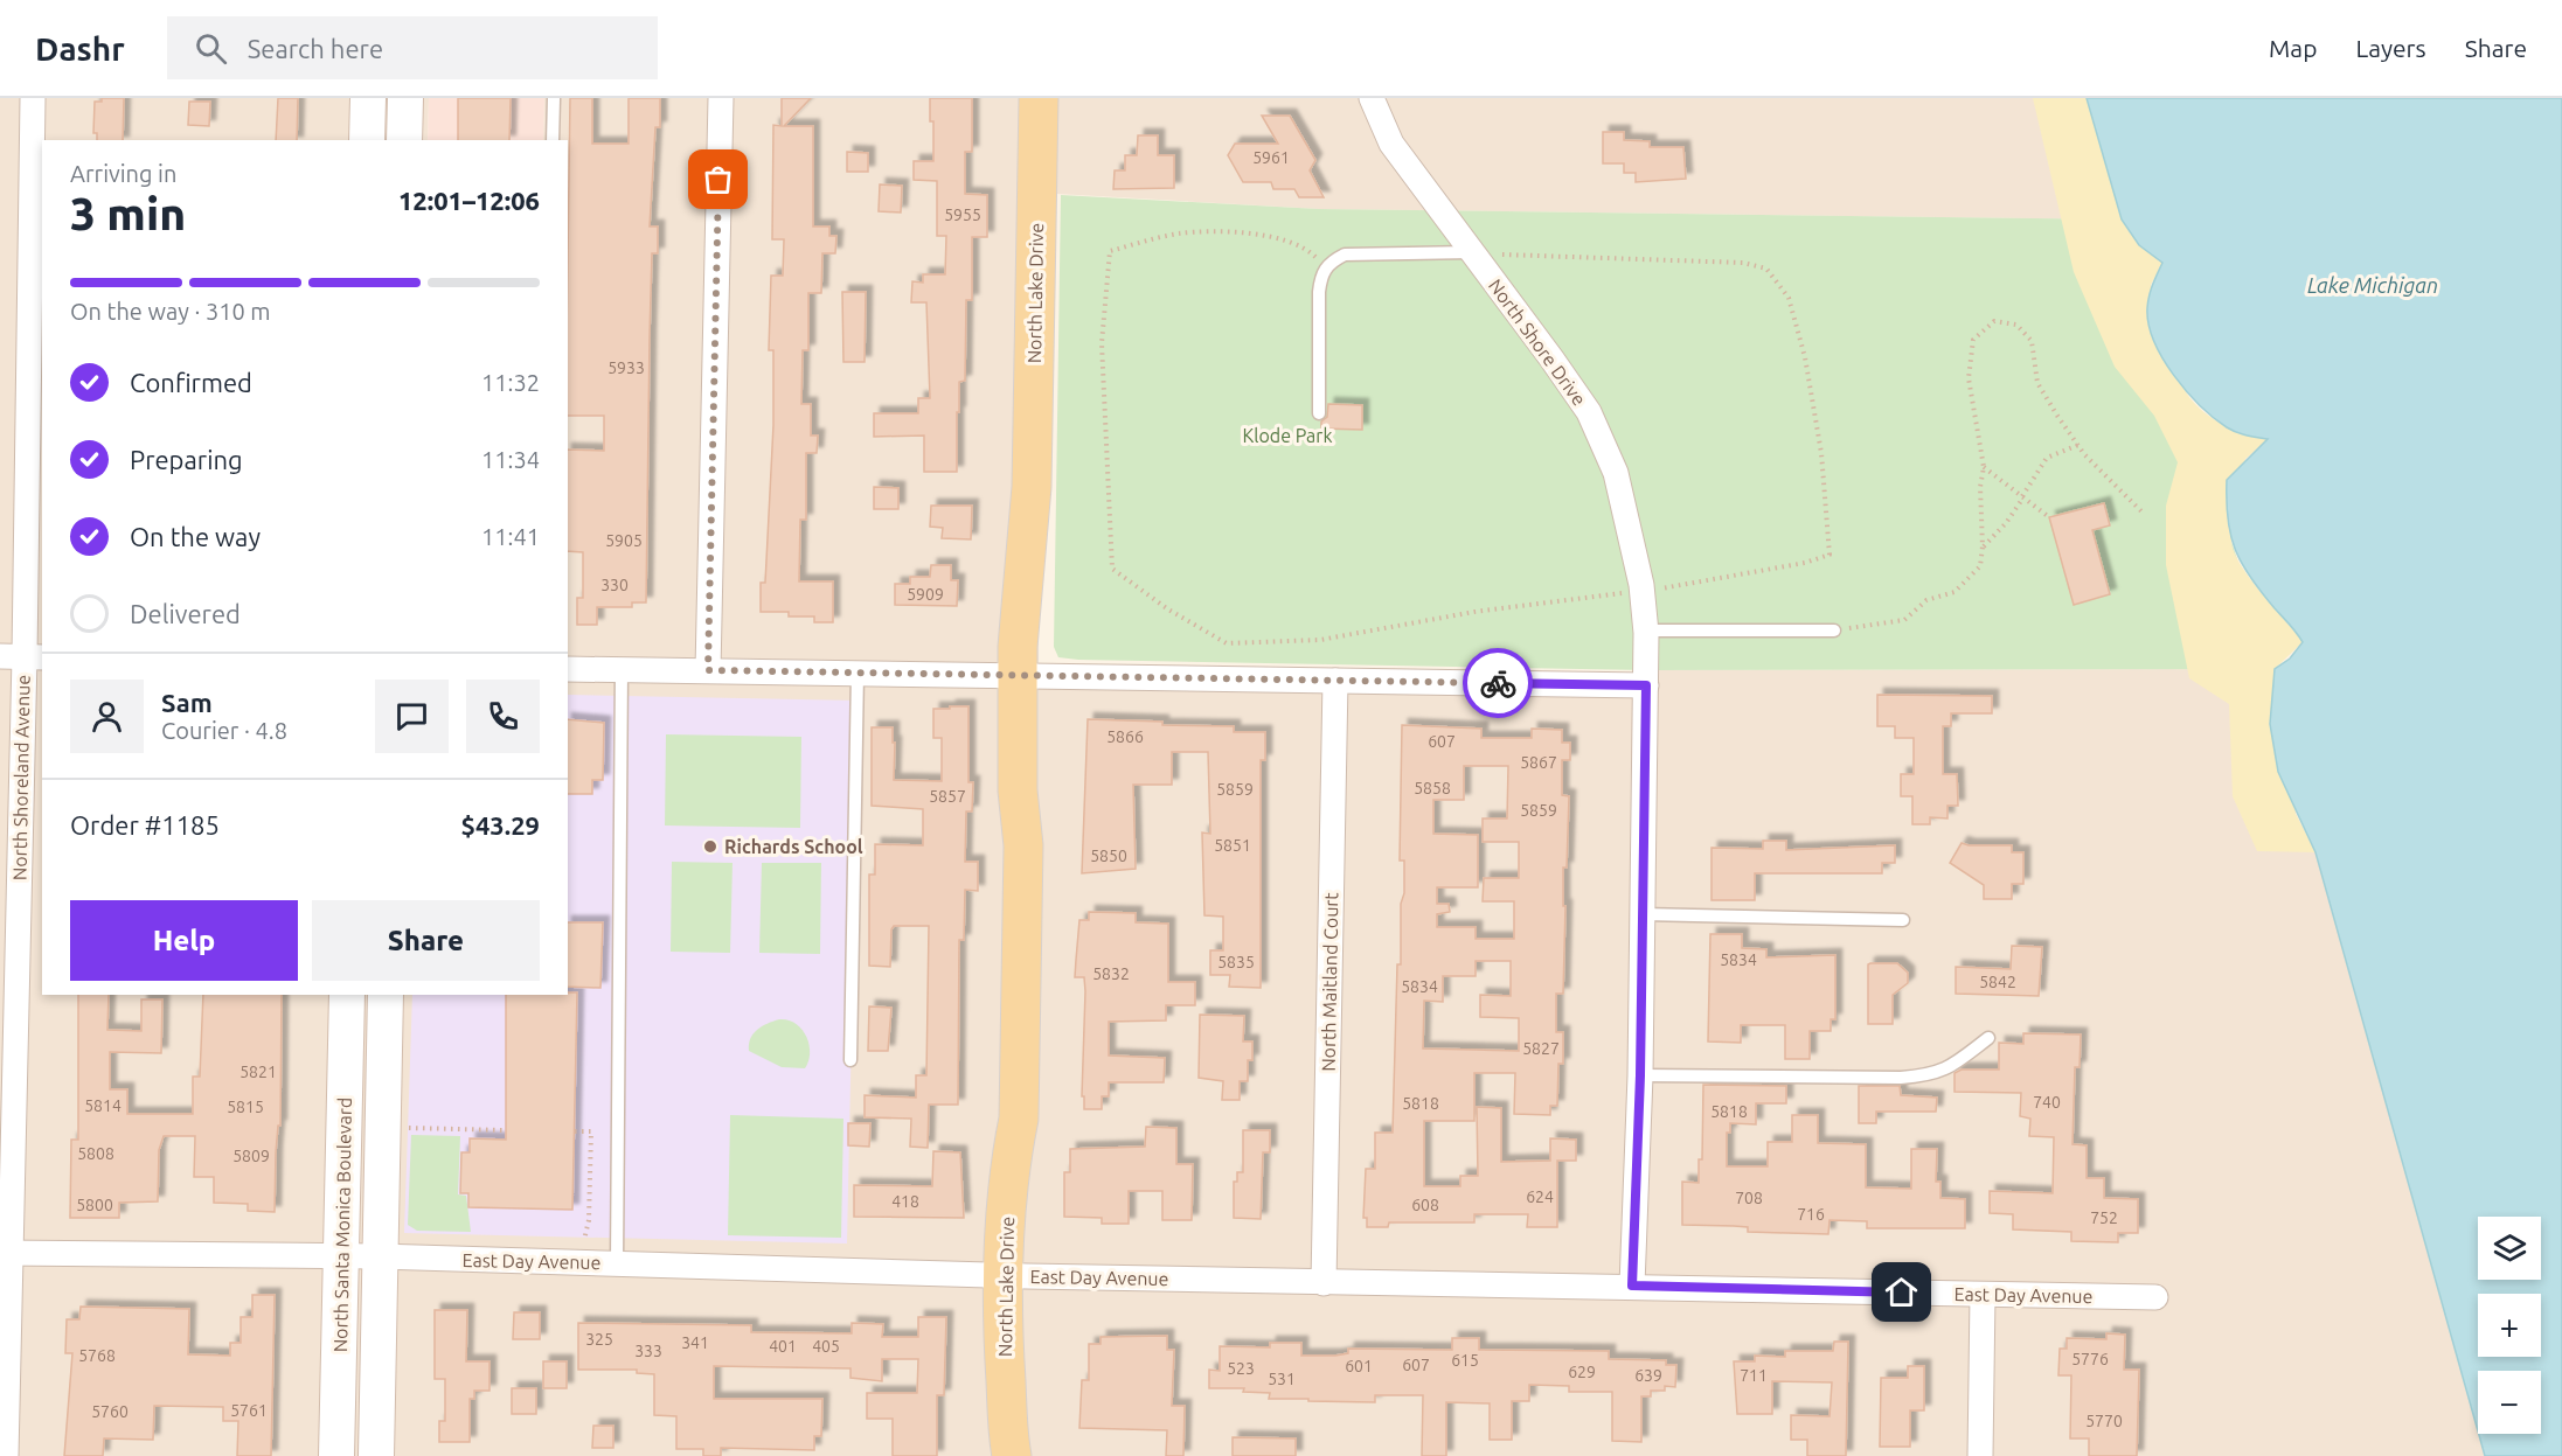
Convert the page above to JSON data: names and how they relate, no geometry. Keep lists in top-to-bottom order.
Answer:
{
  "streets": {
    "main road": ["North Lake Drive"],
    "street": [
      "North Shore Drive",
      "North Shoreland Avenue",
      "North Maitland Court",
      "North Santa Monica Boulevard",
      "East Day Avenue"
    ]
  },
  "crossings": [
    ["North Lake Drive", "East Day Avenue"],
    ["North Shore Drive", "East Day Avenue"],
    ["North Shoreland Avenue", "East Day Avenue"],
    ["North Maitland Court", "East Day Avenue"],
    ["North Santa Monica Boulevard", "East Day Avenue"]
  ],
  "water": ["Lake Michigan"],
  "parks": ["Klode Park"],
  "places": ["Richards School"],
  "house_numbers": [
    "5961",
    "5955",
    "5933",
    "5905",
    "330",
    "5909",
    "5866",
    "607",
    "5867",
    "5858",
    "5859",
    "5857",
    "5859",
    "5851",
    "5850",
    "5834",
    "5835",
    "5832",
    "5842",
    "5834",
    "5827",
    "5821",
    "740",
    "5818",
    "5814",
    "5815",
    "5818",
    "5808",
    "5809",
    "624",
    "708",
    "418",
    "5800",
    "608",
    "716",
    "752",
    "325",
    "341",
    "401",
    "405",
    "333",
    "5768",
    "5776",
    "615",
    "607",
    "601",
    "523",
    "629",
    "639",
    "711",
    "531",
    "5761",
    "5760",
    "5770"
  ],
  "page": {
    "header": "Dashr",
    "search": "Search here",
    "nav": ["Map", "Layers", "Share"],
    "heading": ["3 min", "Arriving in", "12:01–12:06"],
    "panel": [
      "Sam",
      "Courier · 4.8",
      "Order #1185",
      "$43.29"
    ],
    "bar": "On the way · 310 m",
    "list": [
      ["Confirmed", "11:32"],
      ["Preparing", "11:34"],
      ["On the way", "11:41"],
      "Delivered"
    ],
    "buttons": ["Help", "Share"],
    "map_buttons": ["+", "−"]
  }
}
